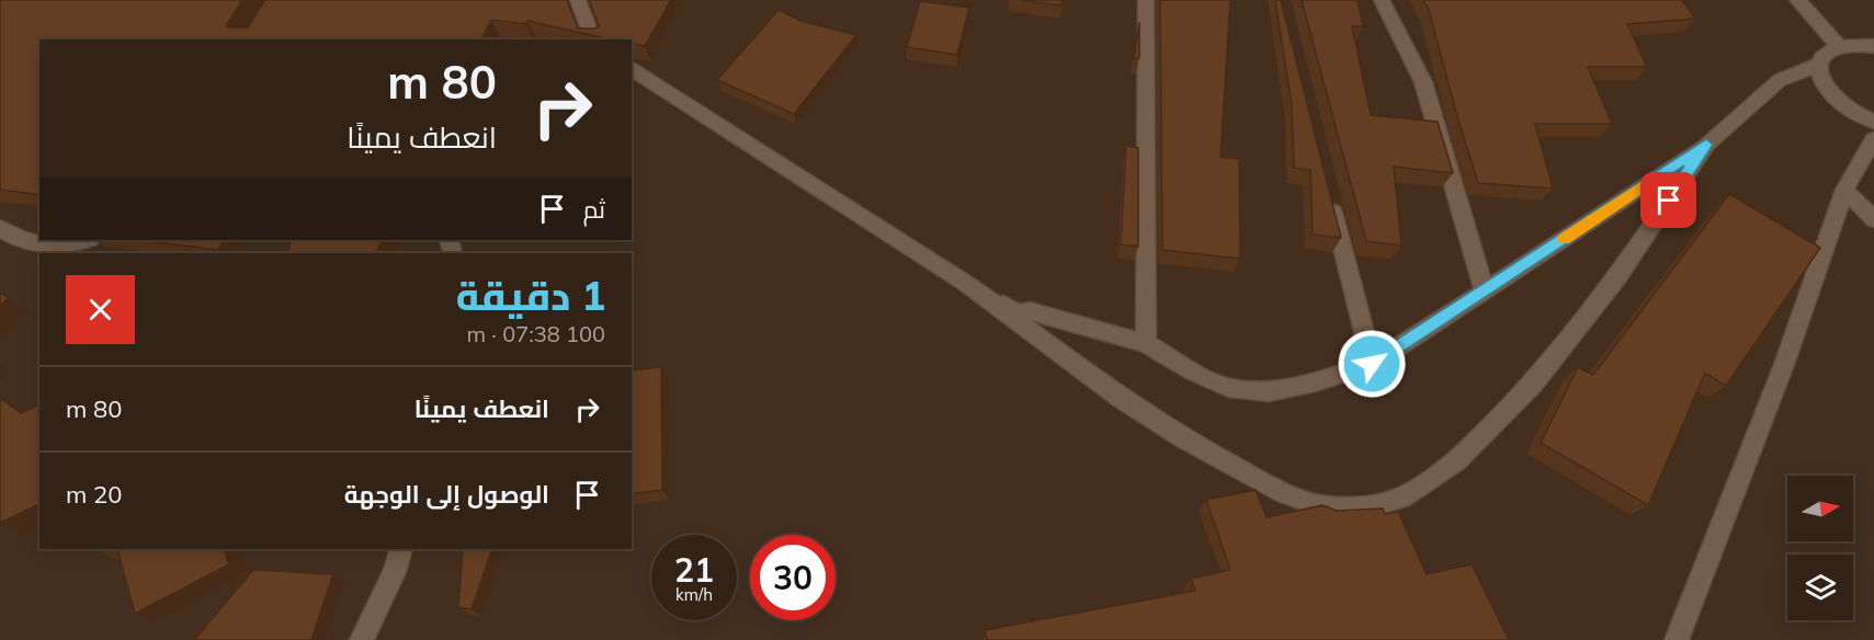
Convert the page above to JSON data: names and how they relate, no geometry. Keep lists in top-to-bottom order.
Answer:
{
  "north": "right",
  "page": {
    "turn": ["80 m", "انعطف يمينًا"],
    "then": "ثم",
    "heading": ["1 دقيقة", "100 m · 07:38"],
    "list": [
      {
        "name": "انعطف يمينًا",
        "value": "80 m"
      },
      {
        "name": "الوصول إلى الوجهة",
        "value": "20 m"
      }
    ],
    "speed": "21 km/h",
    "limit": "30"
  }
}
